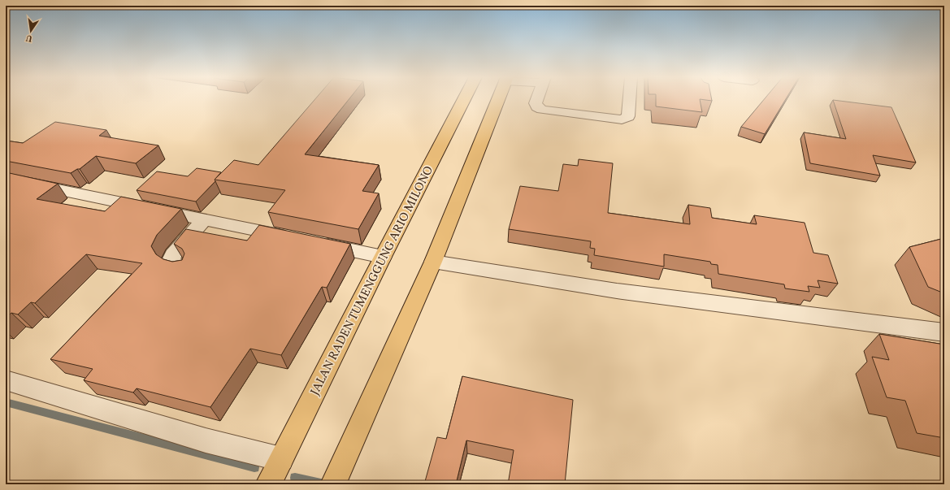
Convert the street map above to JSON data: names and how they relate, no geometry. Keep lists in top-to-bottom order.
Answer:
{
  "streets": {
    "highway": ["JALAN RADEN TUMENGGUNG ARIO MILONO"]
  },
  "north": "bottom"
}
